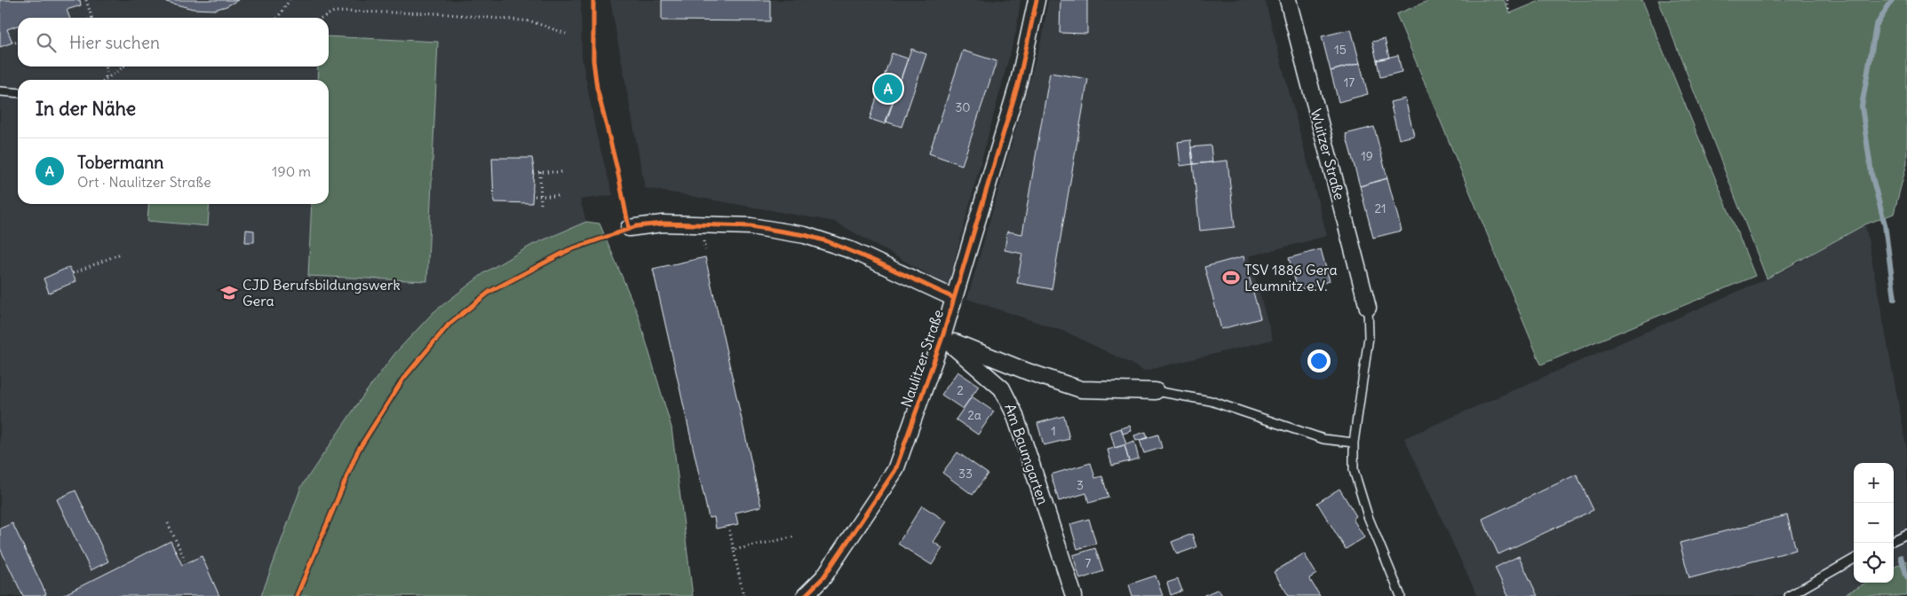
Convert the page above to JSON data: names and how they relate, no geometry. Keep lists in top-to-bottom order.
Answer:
{
  "streets": {
    "street": ["Wuitzer Straße", "Naulitzer Straße", "Am Baumgarten"]
  },
  "crossings": [
    ["Naulitzer Straße", "Am Baumgarten"]
  ],
  "places": {
    "sports": ["TSV 1886 Gera Leumnitz e.V."],
    "school or university": ["CJD Berufsbildungswerk Gera"]
  },
  "house_numbers": [
    "15",
    "17",
    "30",
    "19",
    "21",
    "2",
    "2a",
    "1",
    "33",
    "3",
    "7"
  ],
  "page": {
    "search": "Hier suchen",
    "pins": "A",
    "heading": "In der Nähe",
    "list": [
      {
        "mark": "A",
        "name": "Tobermann",
        "note": "Ort · Naulitzer Straße",
        "value": "190 m"
      }
    ],
    "map_buttons": ["+", "−"]
  }
}
